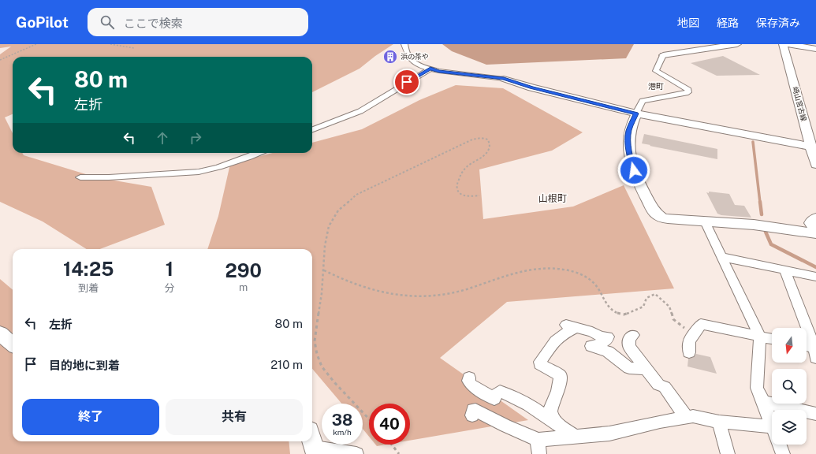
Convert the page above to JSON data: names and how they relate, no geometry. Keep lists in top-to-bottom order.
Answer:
{
  "streets": {
    "street": ["崎山宮古線"]
  },
  "districts": ["港町", "山根町"],
  "places": {
    "building": ["浜の茶や"]
  },
  "north": "bottom",
  "page": {
    "header": "GoPilot",
    "search": "ここで検索",
    "nav": ["地図", "経路", "保存済み"],
    "turn": ["80 m", "左折"],
    "eta": [
      "14:25",
      "到着",
      "1",
      "分",
      "290",
      "m"
    ],
    "list": [
      {
        "name": "左折",
        "value": "80 m"
      },
      {
        "name": "目的地に到着",
        "value": "210 m"
      }
    ],
    "buttons": ["終了", "共有"],
    "speed": "38 km/h",
    "limit": "40"
  }
}
